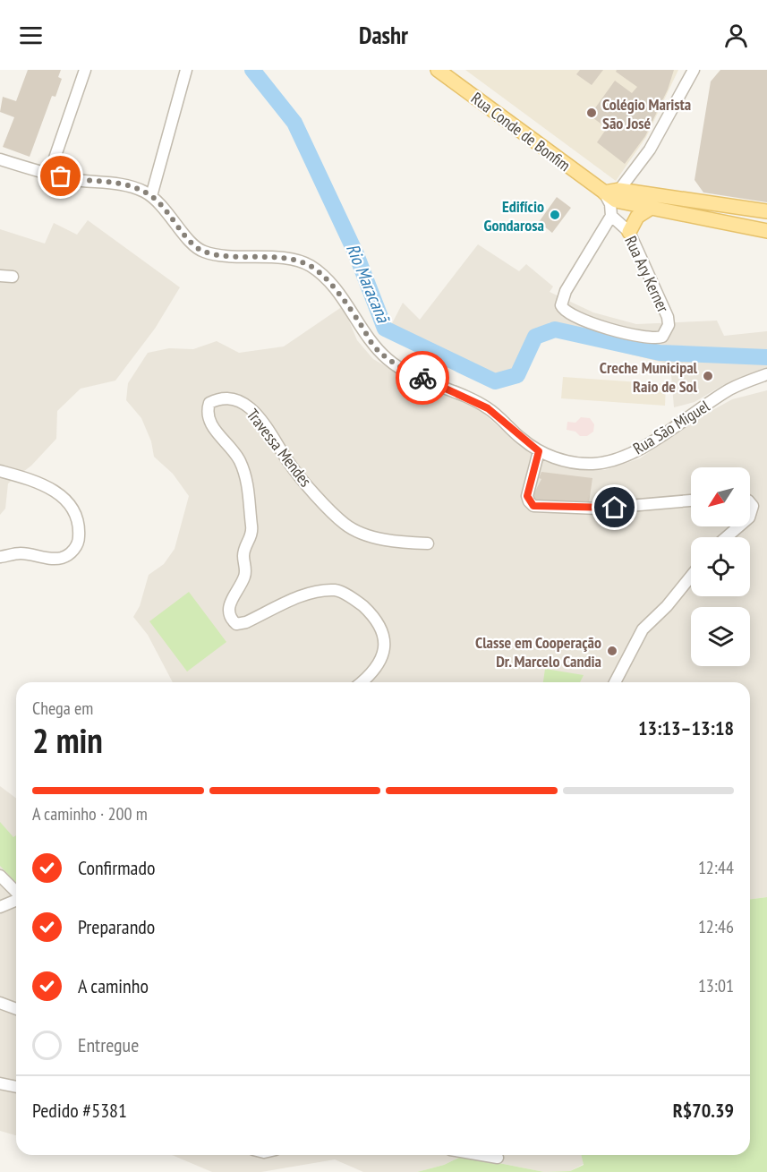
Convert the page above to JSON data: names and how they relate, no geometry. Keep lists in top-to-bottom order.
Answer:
{
  "streets": {
    "main road": ["Rua Conde de Bonfim"],
    "street": ["Rua Ary Kerner", "Rua São Miguel", "Travessa Mendes"]
  },
  "water": ["Rio Maracanã"],
  "places": [
    "Colégio Marista São José",
    "Edifício Gondarosa",
    "Creche Municipal Raio de Sol",
    "Classe em Cooperação Dr. Marcelo Candia"
  ],
  "north": "bottom left",
  "page": {
    "header": "Dashr",
    "heading": ["2 min", "Chega em", "13:13–13:18"],
    "panel": ["Pedido #5381", "R$70.39"],
    "bar": "A caminho · 200 m",
    "list": [
      ["Confirmado", "12:44"],
      ["Preparando", "12:46"],
      ["A caminho", "13:01"],
      "Entregue"
    ]
  }
}
